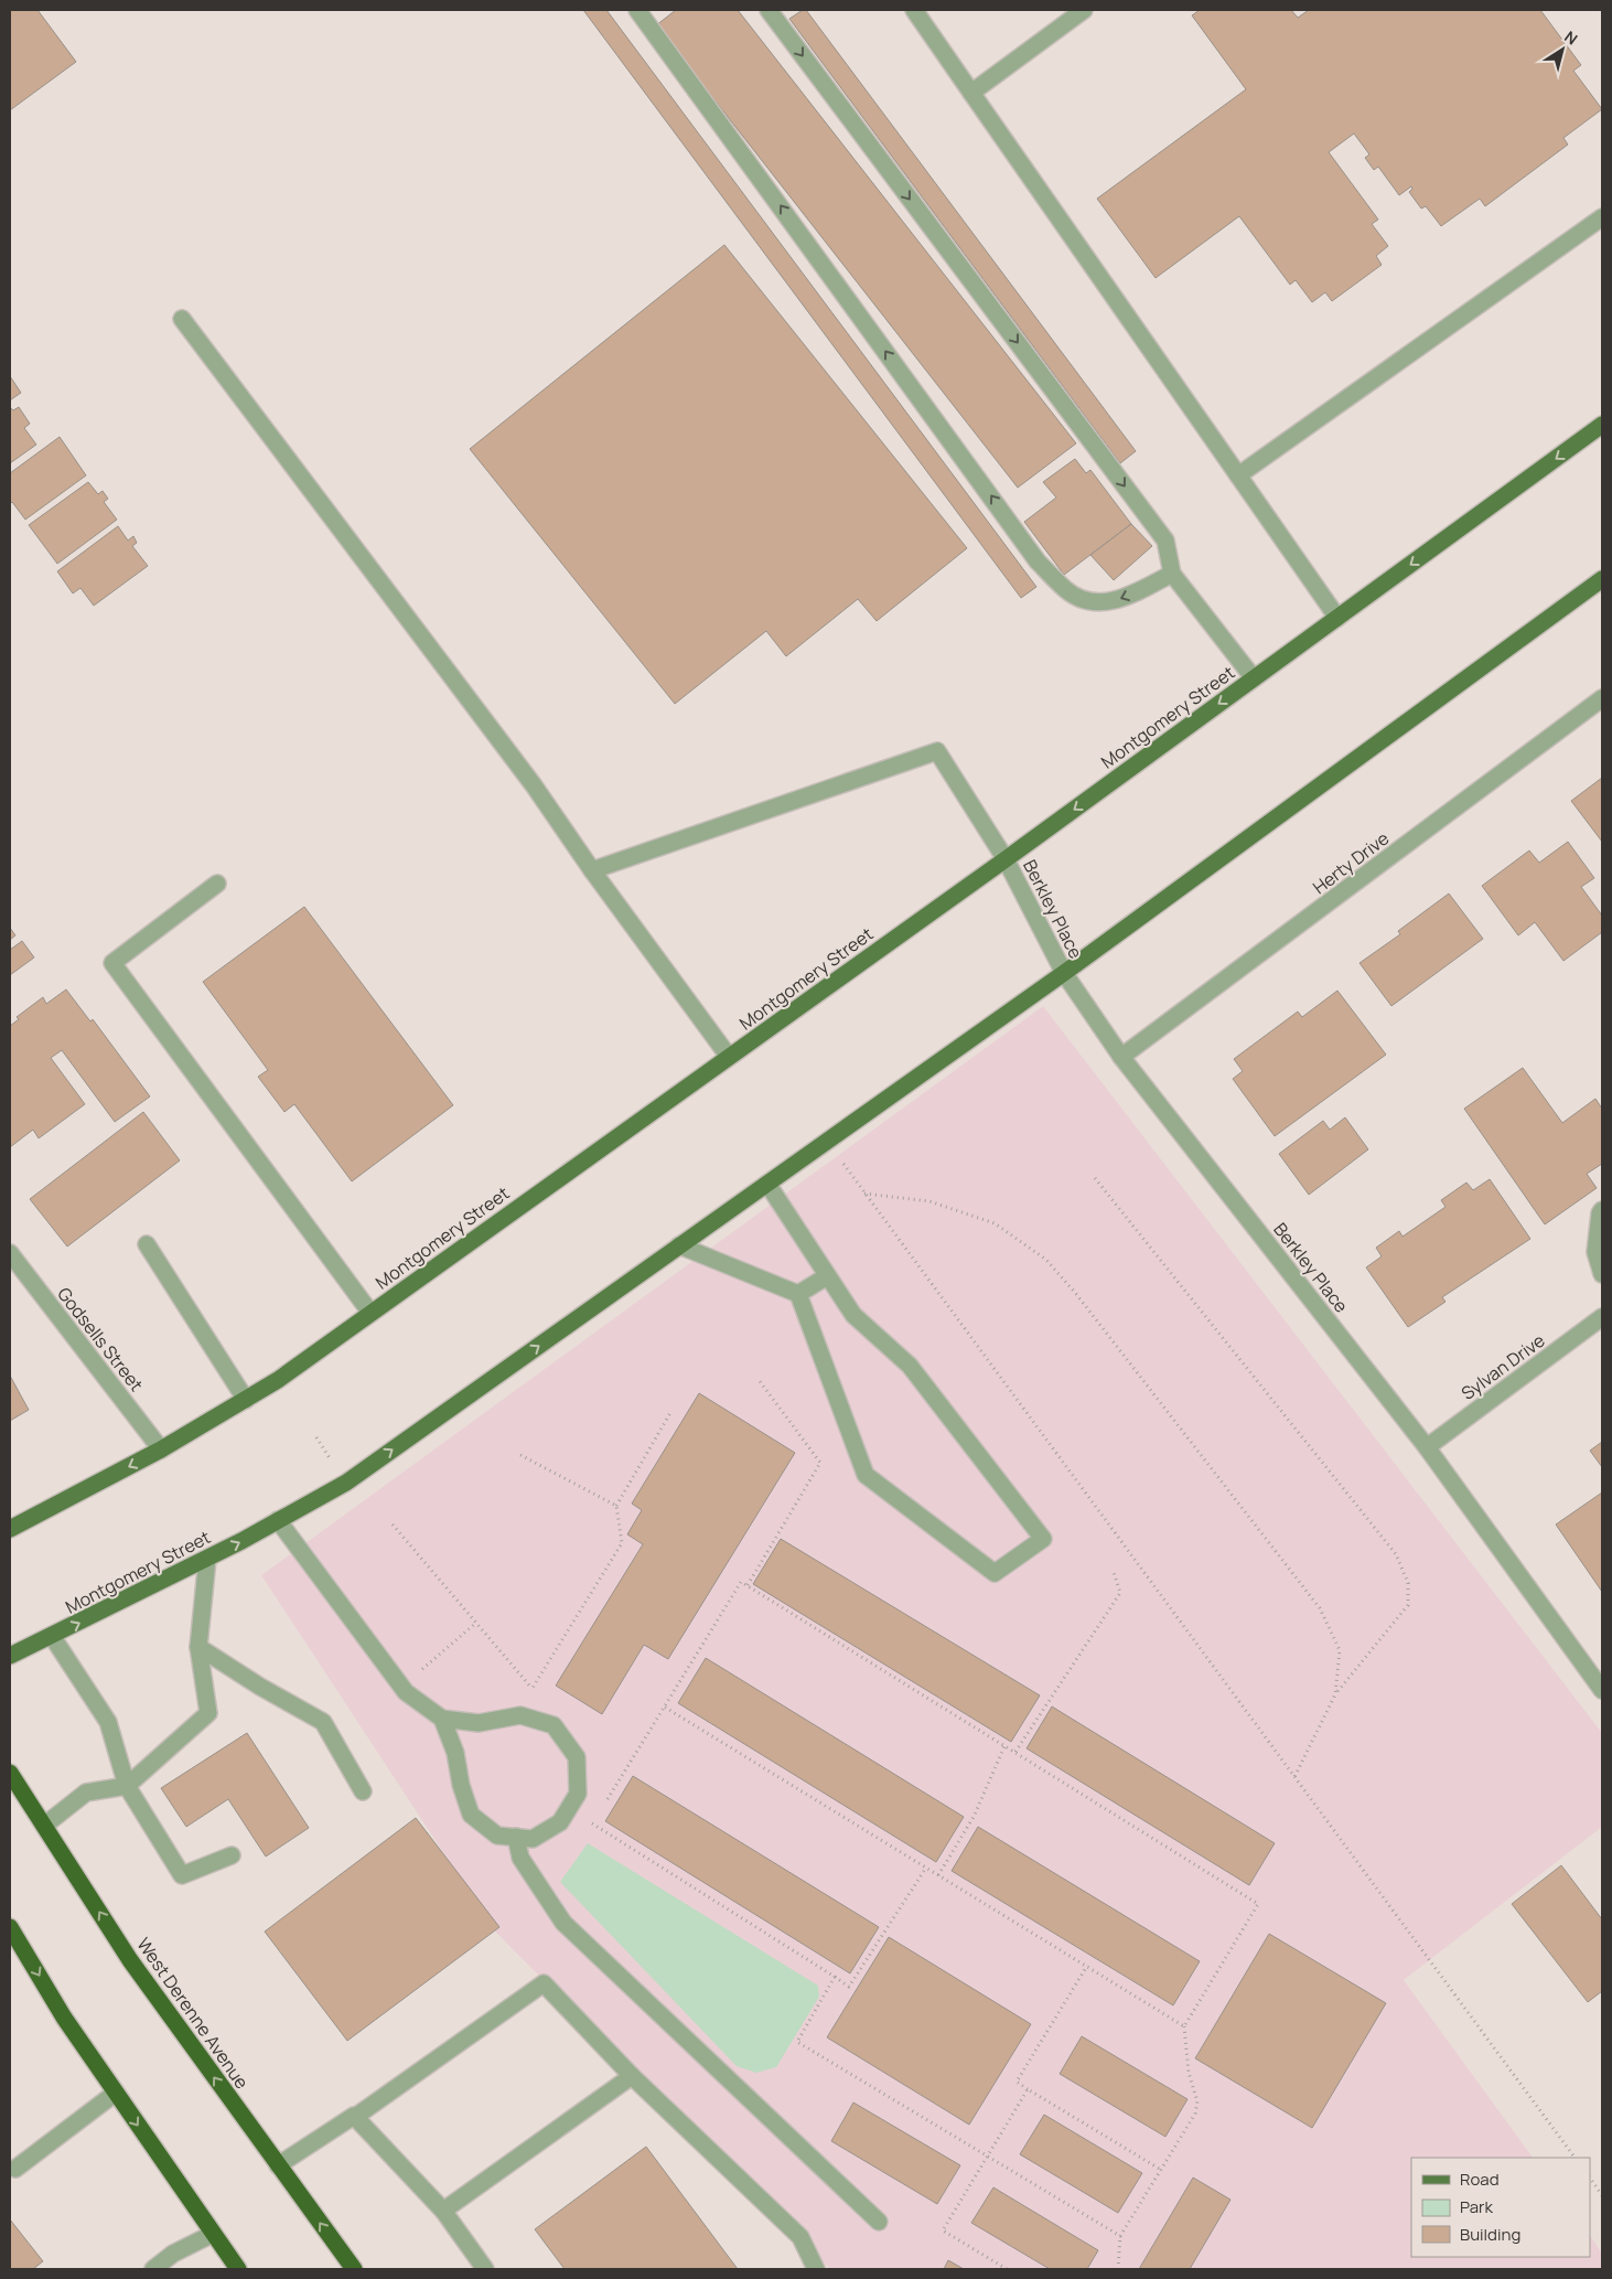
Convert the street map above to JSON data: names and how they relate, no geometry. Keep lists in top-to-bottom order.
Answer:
{
  "streets": {
    "highway": ["West Derenne Avenue"],
    "main road": ["Montgomery Street"],
    "street": [
      "Herty Drive",
      "Berkley Place",
      "Godsells Street",
      "Sylvan Drive"
    ]
  },
  "crossings": [
    ["Montgomery Street", "Berkley Place"],
    ["Montgomery Street", "Godsells Street"],
    ["Herty Drive", "Berkley Place"],
    ["Berkley Place", "Sylvan Drive"]
  ],
  "legend": ["Road", "Park", "Building"],
  "north": "top right"
}
